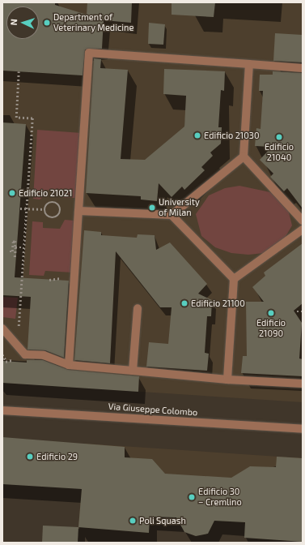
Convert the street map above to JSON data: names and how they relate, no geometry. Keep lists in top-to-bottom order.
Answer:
{
  "streets": {
    "street": ["Via Giuseppe Colombo"]
  },
  "places": [
    "Department of Veterinary Medicine",
    "Edificio 21030",
    "Edificio 21040",
    "Edificio 21021",
    "University of Milan",
    "Edificio 21100",
    "Edificio 21090",
    "Edificio 29",
    "Edificio 30 – Cremlino",
    "Poli Squash"
  ],
  "north": "left"
}
